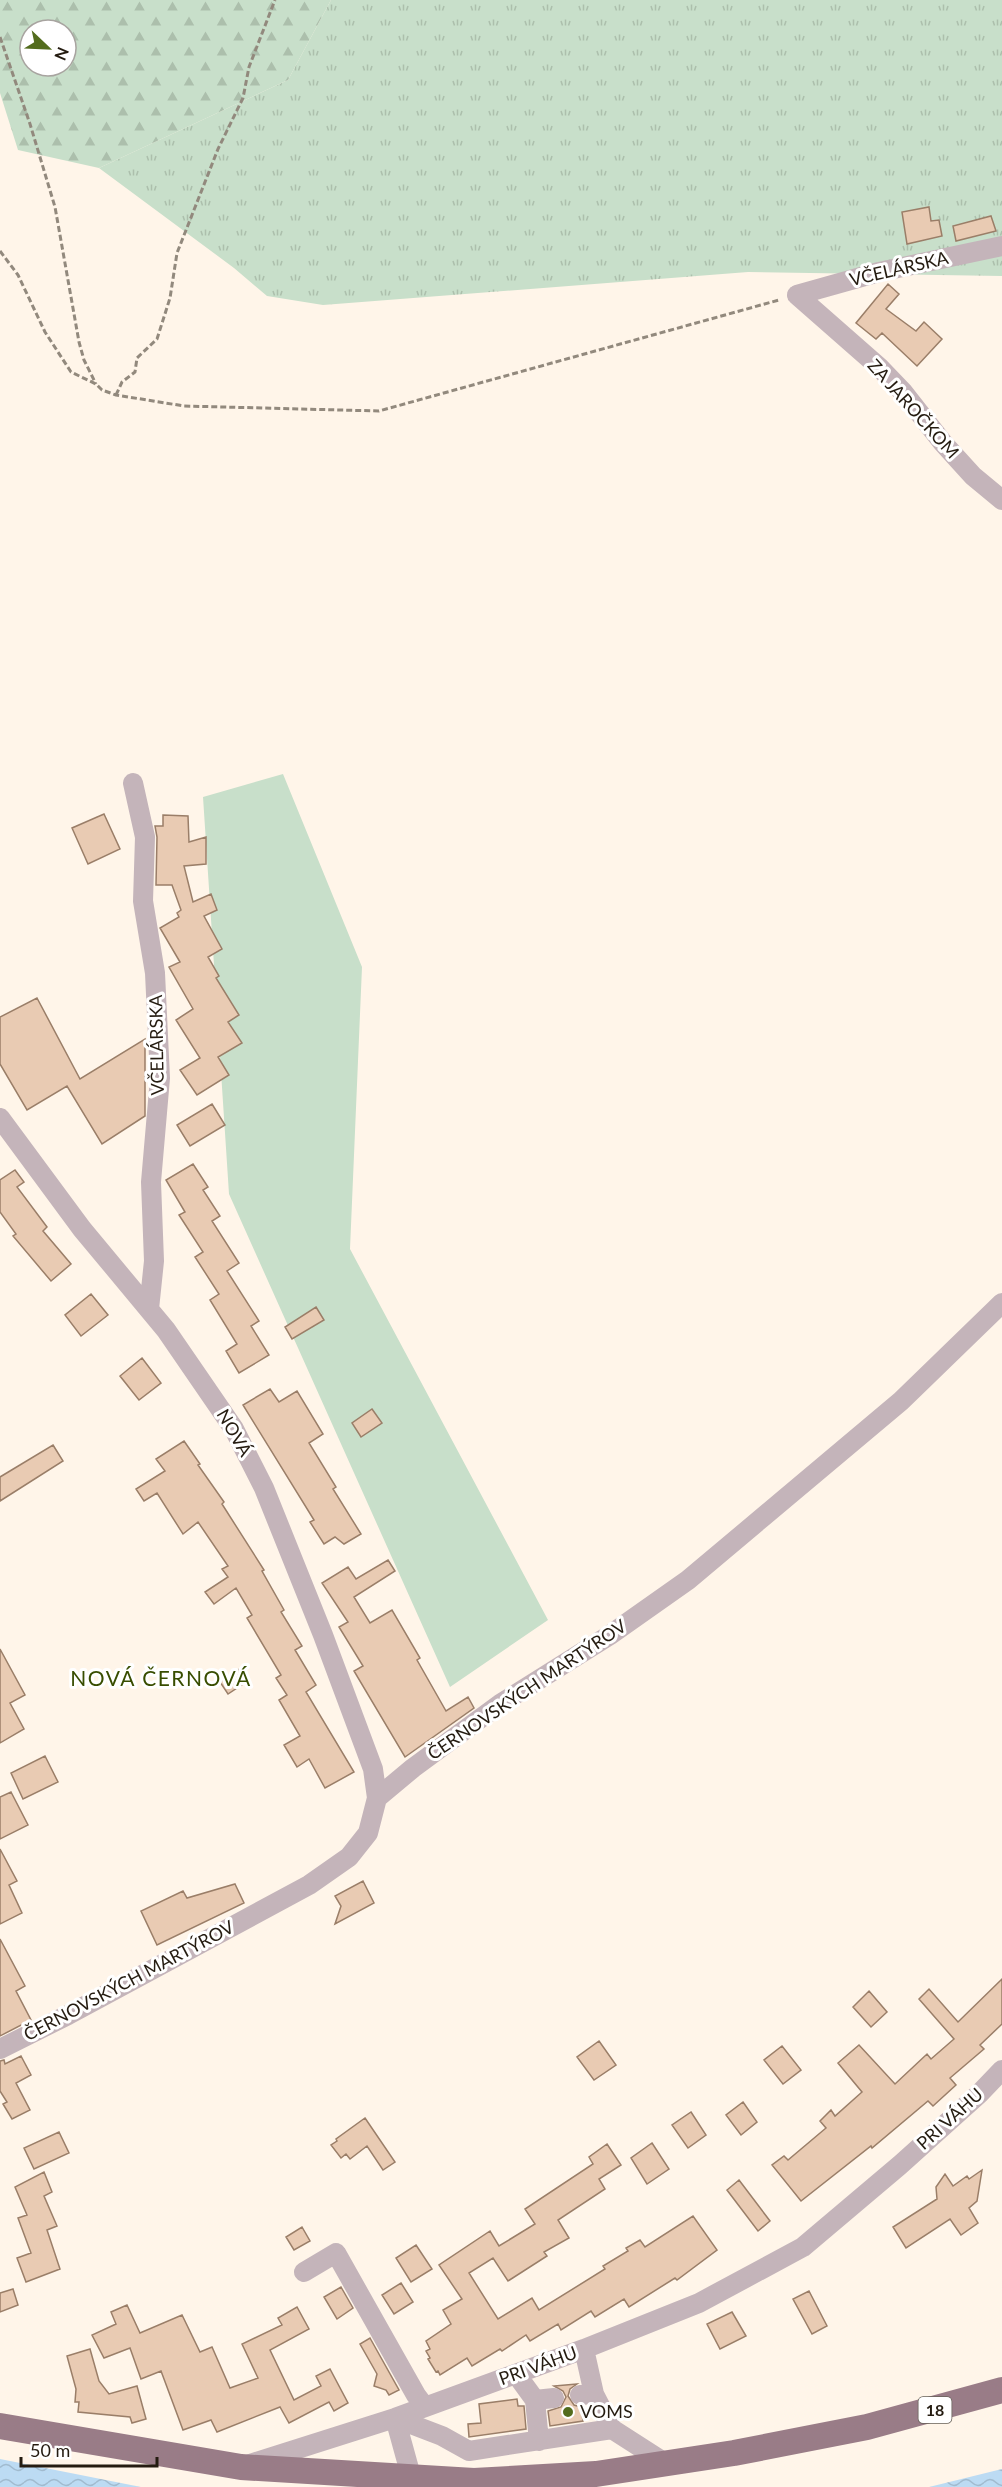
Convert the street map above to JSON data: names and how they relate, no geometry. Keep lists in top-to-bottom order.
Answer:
{
  "streets": {
    "main road": ["PRI VÁHU", "18"],
    "street": [
      "VČELÁRSKA",
      "ZA JAROČKOM",
      "NOVÁ",
      "ČERNOVSKÝCH MARTÝROV"
    ]
  },
  "crossings": [
    ["VČELÁRSKA", "ZA JAROČKOM"],
    ["VČELÁRSKA", "NOVÁ"],
    ["NOVÁ", "ČERNOVSKÝCH MARTÝROV"],
    ["PRI VÁHU", "18"]
  ],
  "districts": ["NOVÁ ČERNOVÁ"],
  "places": ["VOMS"],
  "scale_bar": "50 m",
  "north": "bottom right"
}
